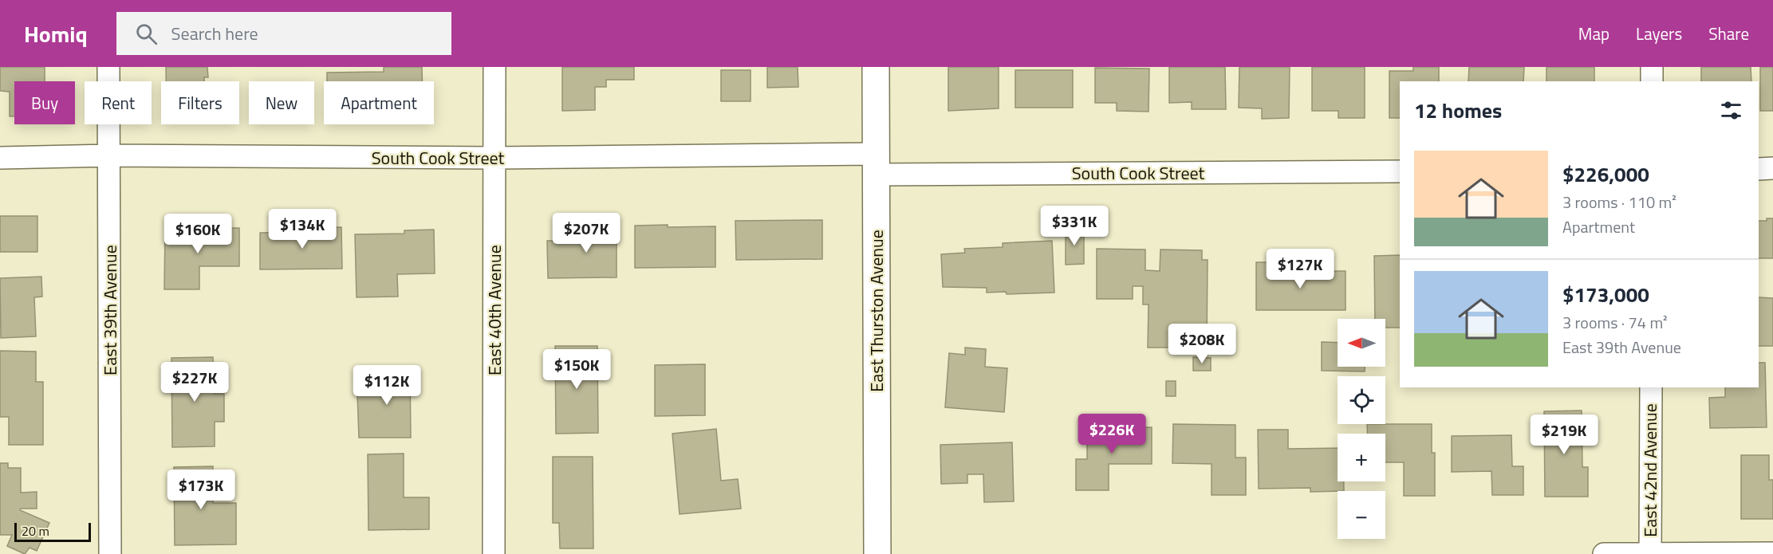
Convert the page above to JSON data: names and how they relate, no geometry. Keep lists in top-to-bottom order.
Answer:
{
  "streets": {
    "street": [
      "South Cook Street",
      "East 39th Avenue",
      "East 40th Avenue",
      "East Thurston Avenue",
      "East 42nd Avenue"
    ]
  },
  "crossings": [
    ["South Cook Street", "East 39th Avenue"],
    ["South Cook Street", "East 40th Avenue"],
    ["South Cook Street", "East Thurston Avenue"]
  ],
  "scale_bar": "20 m",
  "north": "left",
  "page": {
    "header": "Homiq",
    "search": "Search here",
    "nav": ["Map", "Layers", "Share"],
    "chip": [
      "Buy",
      "Rent",
      "Filters",
      "New",
      "Apartment"
    ],
    "heading": "12 homes",
    "list": [
      {
        "name": "$226,000",
        "note": "3 rooms · 110 m² · Apartment"
      },
      {
        "name": "$173,000",
        "note": "3 rooms · 74 m² · East 39th Avenue"
      }
    ],
    "price": [
      "$331K",
      "$134K",
      "$207K",
      "$160K",
      "$127K",
      "$208K",
      "$150K",
      "$227K",
      "$112K",
      "$226K",
      "$219K",
      "$173K"
    ],
    "map_buttons": ["+", "−"],
    "scale": "20 m"
  }
}
